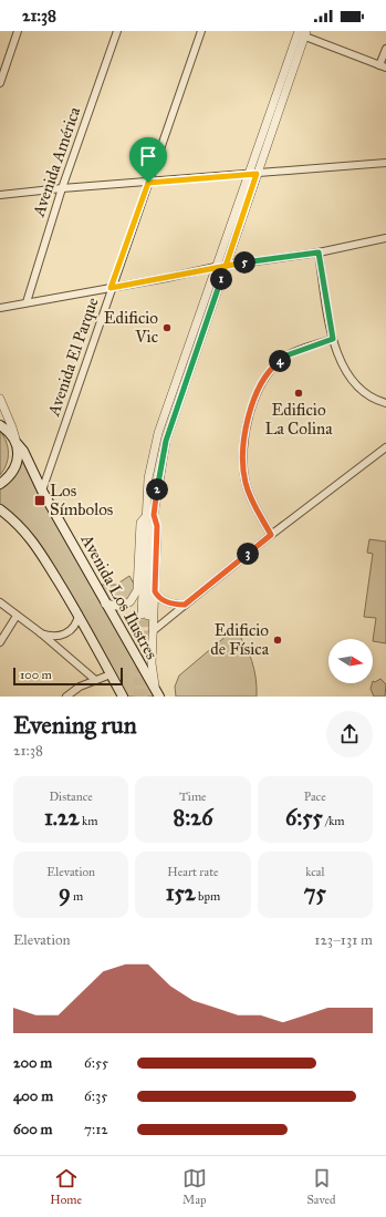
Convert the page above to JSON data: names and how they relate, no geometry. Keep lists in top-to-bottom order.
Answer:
{
  "streets": {
    "main road": ["Avenida Los Ilustres"],
    "street": ["Avenida América", "Avenida El Parque"]
  },
  "crossings": [
    ["Avenida El Parque", "Avenida Los Ilustres"]
  ],
  "places": {
    "other": ["Edificio Vic", "Edificio La Colina", "Edificio de Física"],
    "transit": ["Los Símbolos"]
  },
  "scale_bar": "100 m",
  "north": "right",
  "page": {
    "status": "21:38",
    "pins": [
      "5",
      "1",
      "4",
      "2",
      "3"
    ],
    "scale": "100 m",
    "heading": ["Evening run", "21:38"],
    "stats": [
      ["Distance", "1.22 km"],
      ["Time", "8:26"],
      ["Pace", "6:55 /km"],
      ["Elevation", "9 m"],
      ["Heart rate", "152 bpm"],
      ["kcal", "75"]
    ],
    "chart": ["Elevation", "123–131 m"],
    "list": [
      {
        "name": "200 m",
        "note": "6:55"
      },
      {
        "name": "400 m",
        "note": "6:35"
      },
      {
        "name": "600 m",
        "note": "7:12"
      }
    ],
    "tabs": ["Home", "Map", "Saved"]
  }
}
